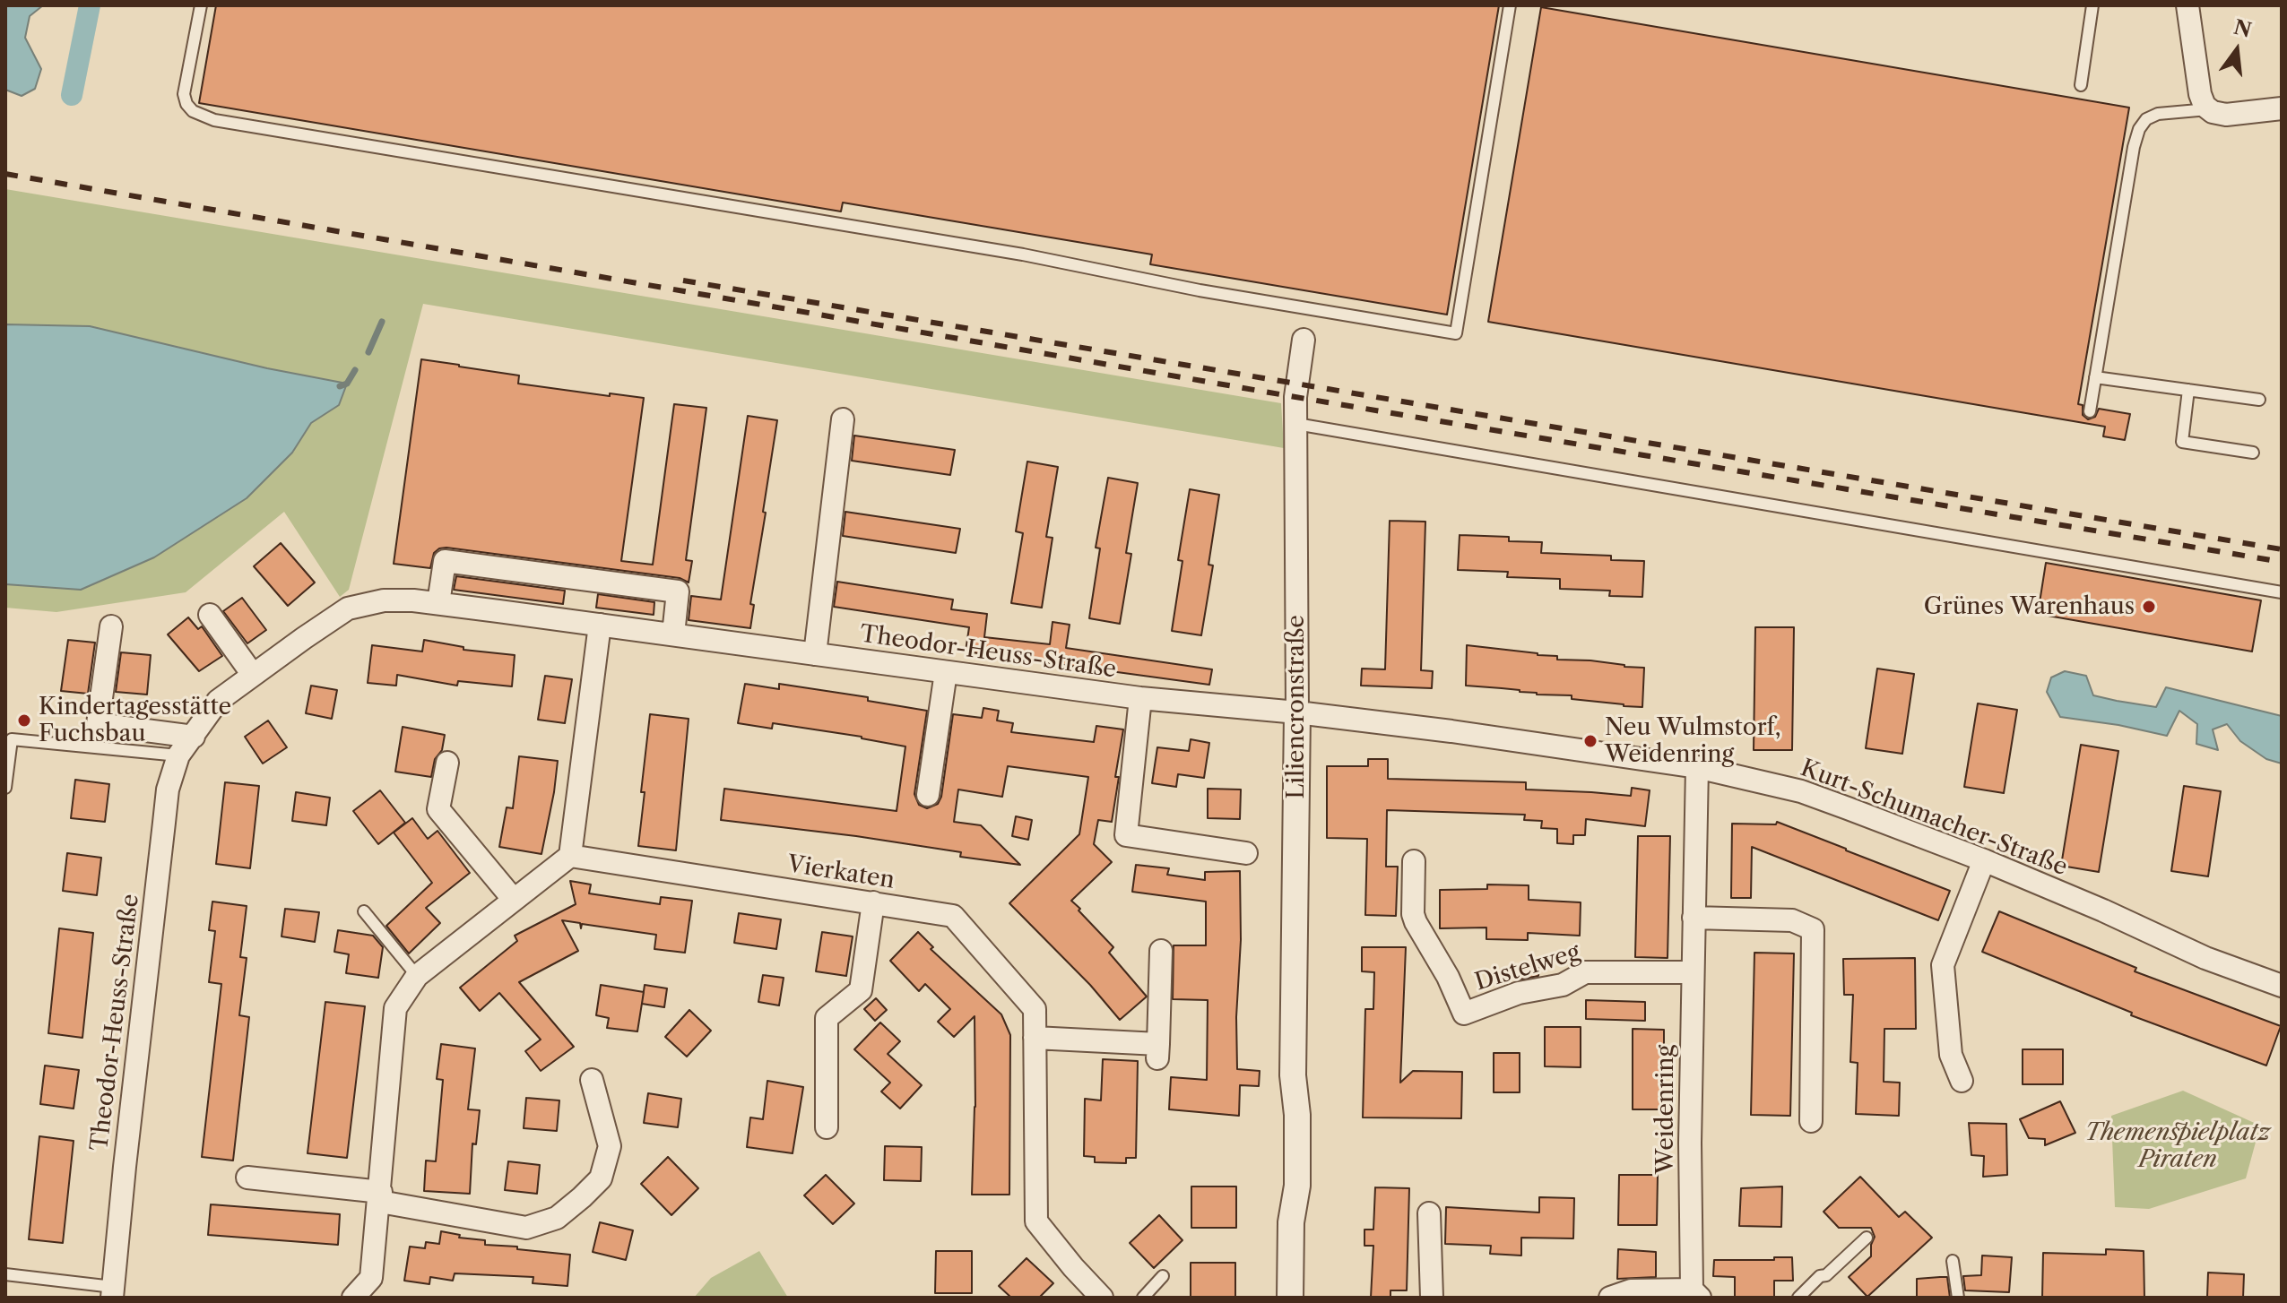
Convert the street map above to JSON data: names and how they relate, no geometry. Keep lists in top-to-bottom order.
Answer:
{
  "streets": {
    "street": [
      "Theodor-Heuss-Straße",
      "Liliencronstraße",
      "Kurt-Schumacher-Straße",
      "Vierkaten",
      "Distelweg",
      "Weidenring"
    ]
  },
  "crossings": [
    ["Theodor-Heuss-Straße", "Liliencronstraße"],
    ["Theodor-Heuss-Straße", "Kurt-Schumacher-Straße"],
    ["Liliencronstraße", "Kurt-Schumacher-Straße"],
    ["Kurt-Schumacher-Straße", "Weidenring"],
    ["Distelweg", "Weidenring"]
  ],
  "parks": ["Themenspielplatz Piraten"],
  "places": ["Grünes Warenhaus", "Kindertagesstätte Fuchsbau", "Neu Wulmstorf, Weidenring"],
  "north": "top"
}
